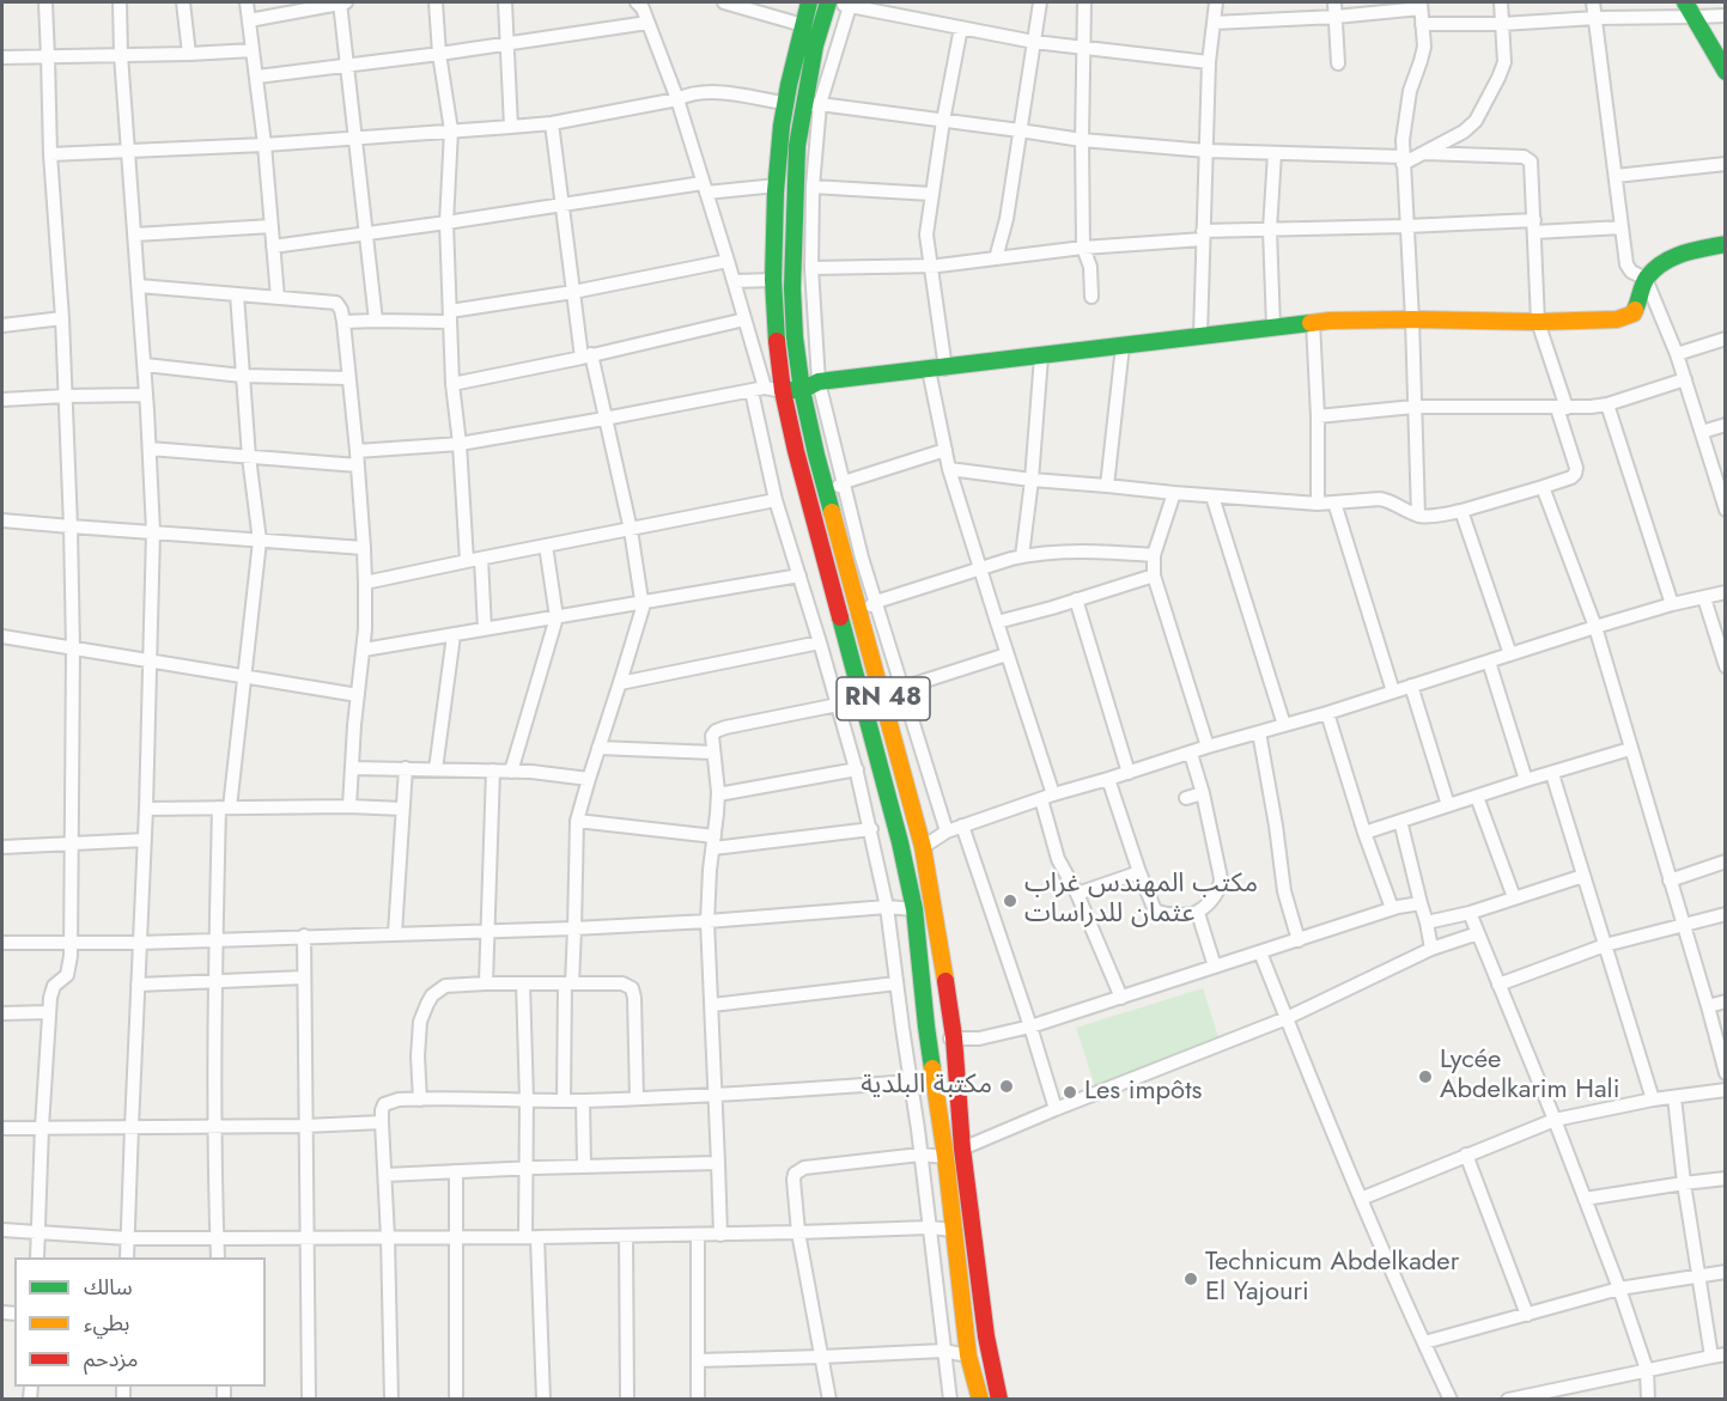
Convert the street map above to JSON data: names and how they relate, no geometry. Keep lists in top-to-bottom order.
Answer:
{
  "streets": {
    "main road": ["RN 48"]
  },
  "places": [
    "مكتب المهندس غراب عثمان للدراسات",
    "Lycée Abdelkarim Hali",
    "مكتبة البلدية",
    "Les impôts",
    "Technicum Abdelkader El Yajouri"
  ],
  "legend": ["سالك", "بطيء", "مزدحم"]
}
